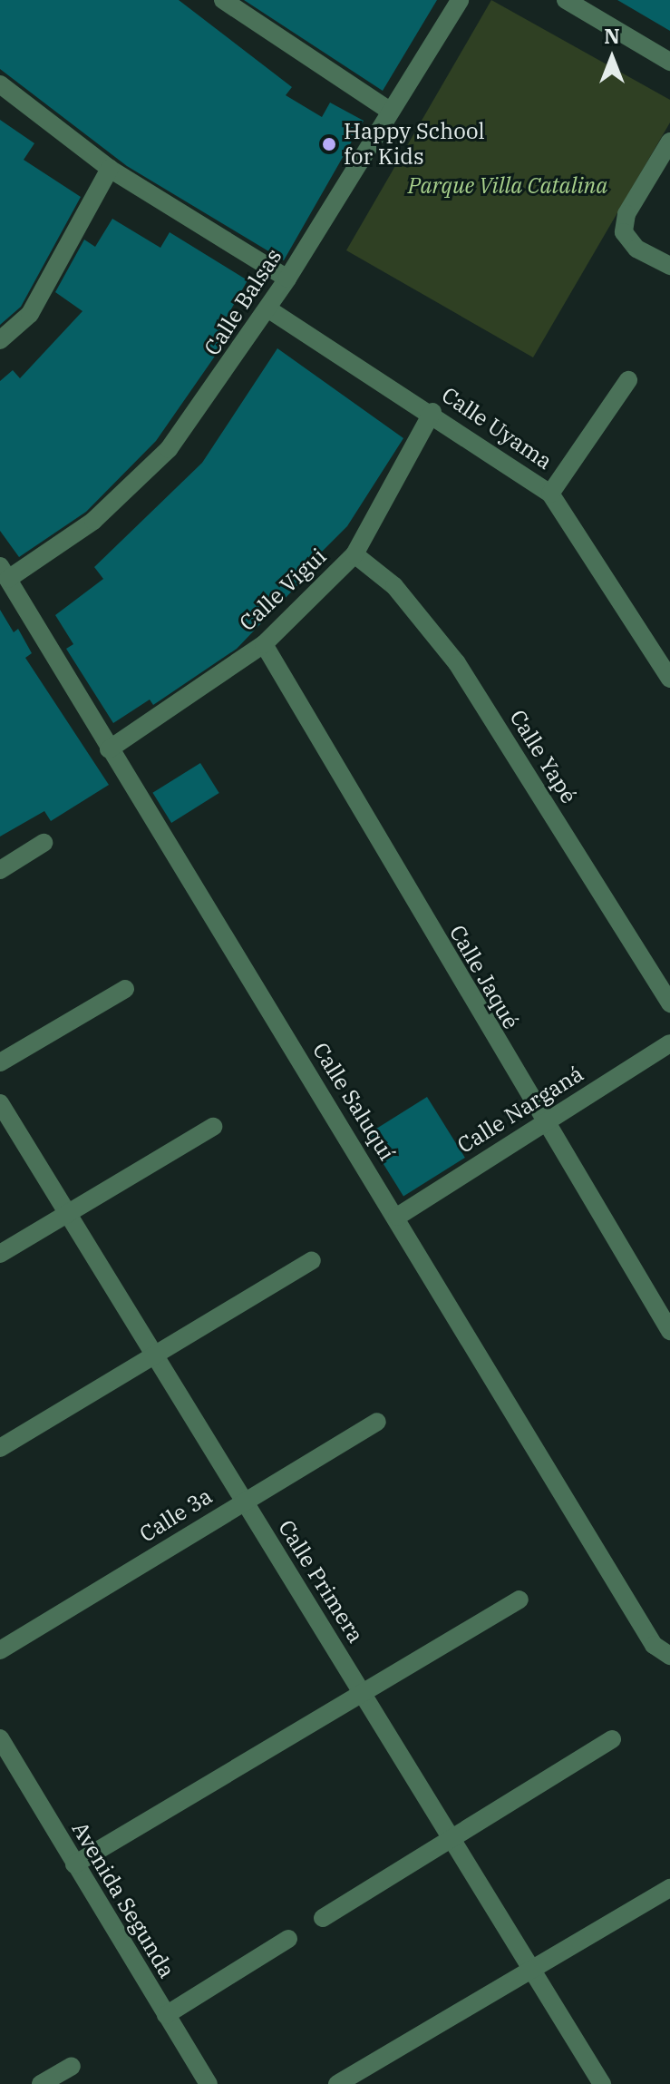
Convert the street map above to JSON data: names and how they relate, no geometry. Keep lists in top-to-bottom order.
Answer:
{
  "streets": {
    "street": [
      "Calle Balsas",
      "Calle Uyama",
      "Calle Vigui",
      "Calle Yapé",
      "Calle Jaqué",
      "Calle Saluquí",
      "Calle Narganá",
      "Calle 3a",
      "Calle Primera",
      "Avenida Segunda"
    ]
  },
  "crossings": [
    ["Calle Balsas", "Calle Uyama"],
    ["Calle Balsas", "Calle Saluquí"],
    ["Calle Uyama", "Calle Vigui"],
    ["Calle Vigui", "Calle Yapé"],
    ["Calle Vigui", "Calle Jaqué"],
    ["Calle Vigui", "Calle Saluquí"],
    ["Calle Jaqué", "Calle Narganá"],
    ["Calle Saluquí", "Calle Narganá"],
    ["Calle 3a", "Calle Primera"]
  ],
  "parks": ["Parque Villa Catalina"],
  "places": ["Happy School for Kids"],
  "north": "top"
}
